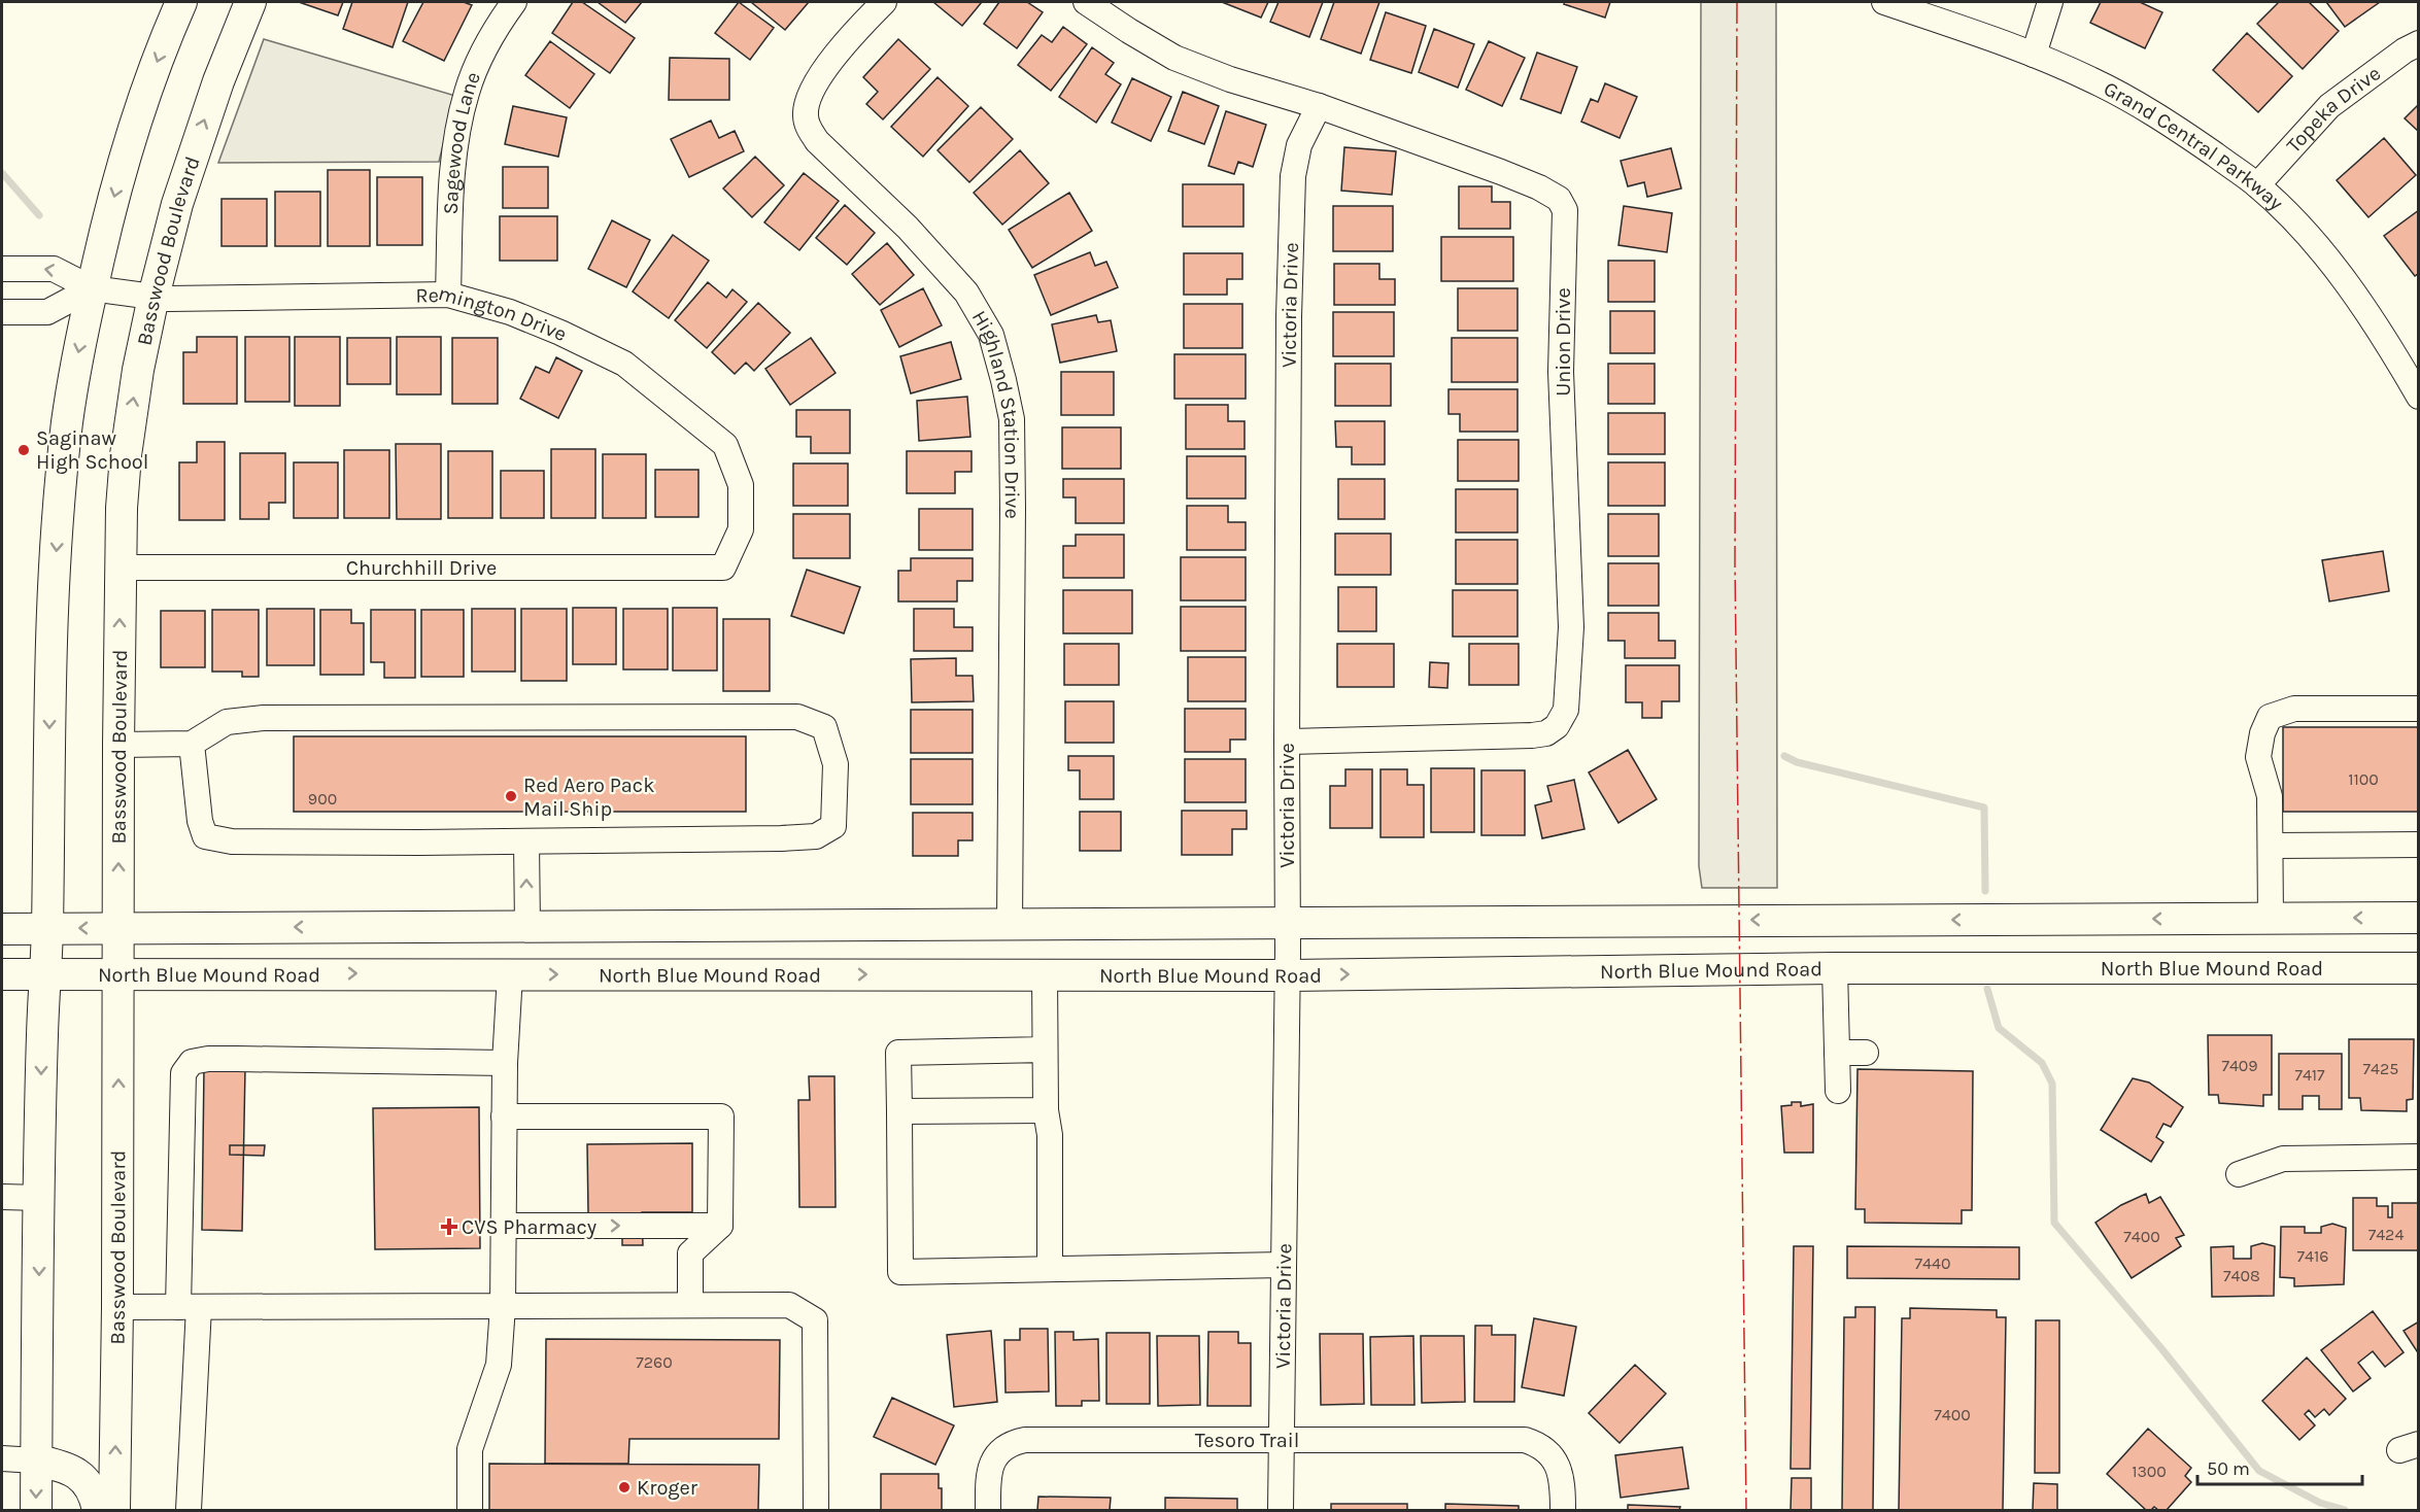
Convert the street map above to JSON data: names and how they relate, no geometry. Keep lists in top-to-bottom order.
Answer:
{
  "streets": {
    "main road": ["Basswood Boulevard", "North Blue Mound Road"],
    "street": [
      "Topeka Drive",
      "Sagewood Lane",
      "Grand Central Parkway",
      "Victoria Drive",
      "Remington Drive",
      "Union Drive",
      "Highland Station Drive",
      "Churchhill Drive",
      "Tesoro Trail"
    ]
  },
  "crossings": [
    ["Topeka Drive", "Grand Central Parkway"],
    ["Sagewood Lane", "Remington Drive"],
    ["Basswood Boulevard", "Remington Drive"],
    ["Basswood Boulevard", "Churchhill Drive"],
    ["Basswood Boulevard", "North Blue Mound Road"],
    ["Victoria Drive", "Union Drive"],
    ["Victoria Drive", "North Blue Mound Road"],
    ["Victoria Drive", "Tesoro Trail"],
    ["Remington Drive", "Churchhill Drive"]
  ],
  "places": {
    "other": ["Saginaw High School", "Red Aero Pack Mail Ship", "Kroger"],
    "health": ["CVS Pharmacy"]
  },
  "house_numbers": [
    "1100",
    "900",
    "7409",
    "7425",
    "7417",
    "7424",
    "7400",
    "7416",
    "7440",
    "7408",
    "7260",
    "7400",
    "1300"
  ],
  "scale_bar": "50 m"
}
